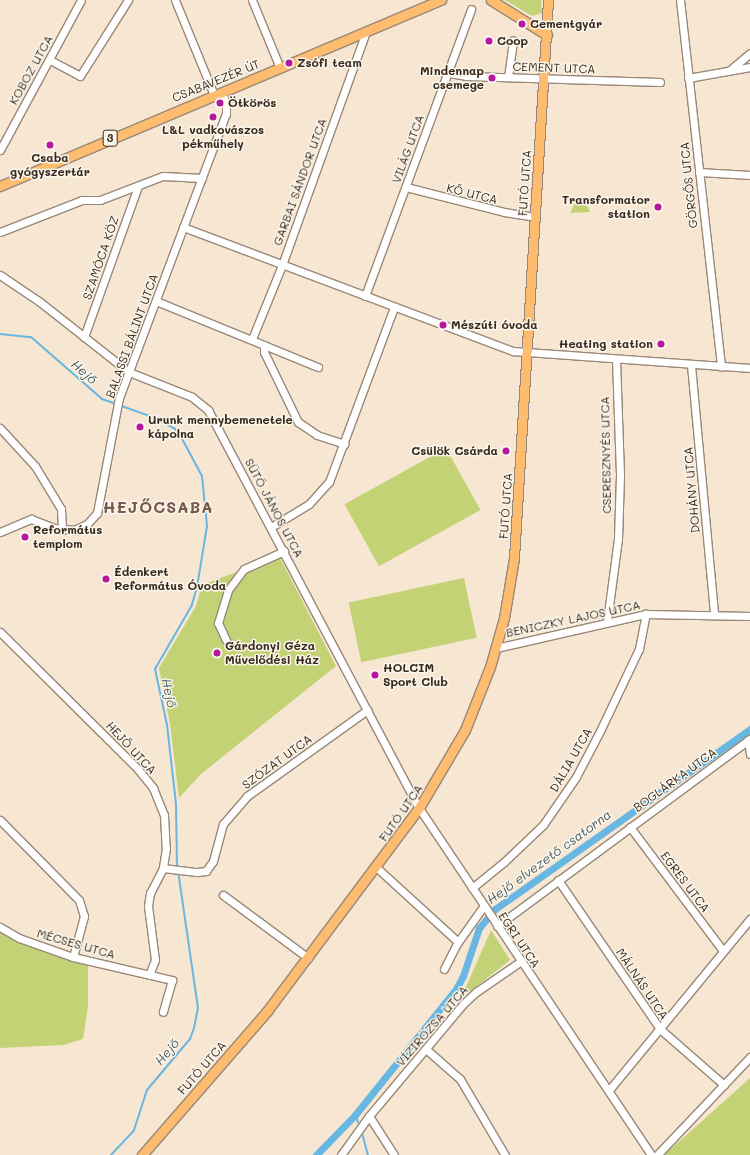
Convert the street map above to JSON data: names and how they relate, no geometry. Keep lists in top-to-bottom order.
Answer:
{
  "streets": {
    "main road": ["CSABAVEZÉR ÚT", "3", "FUTÓ UTCA"],
    "street": [
      "CEMENT UTCA",
      "KOBOZ UTCA",
      "VILÁG UTCA",
      "GARBAI SÁNDOR UTCA",
      "GÖRGŐS UTCA",
      "KŐ UTCA",
      "SZAMÓCA KÖZ",
      "BALASSI BÁLINT UTCA",
      "CSERESZNYÉS UTCA",
      "DOHÁNY UTCA",
      "SÜTŐ JÁNOS UTCA",
      "BENICZKY LAJOS UTCA",
      "HEJŐ UTCA",
      "DÁLIA UTCA",
      "SZÓZAT UTCA",
      "BOGLÁRKA UTCA",
      "EGRES UTCA",
      "EGRI UTCA",
      "MÉCSES UTCA",
      "MÁLNÁS UTCA",
      "VÍZIRÓZSA UTCA"
    ]
  },
  "crossings": [
    ["CEMENT UTCA", "VILÁG UTCA"],
    ["CEMENT UTCA", "FUTÓ UTCA"],
    ["CSABAVEZÉR ÚT", "GARBAI SÁNDOR UTCA"],
    ["CSABAVEZÉR ÚT", "BALASSI BÁLINT UTCA"],
    ["VILÁG UTCA", "KŐ UTCA"],
    ["FUTÓ UTCA", "KŐ UTCA"],
    ["FUTÓ UTCA", "BENICZKY LAJOS UTCA"],
    ["FUTÓ UTCA", "EGRI UTCA"],
    ["SZAMÓCA KÖZ", "BALASSI BÁLINT UTCA"],
    ["SZAMÓCA KÖZ", "SÜTŐ JÁNOS UTCA"],
    ["BALASSI BÁLINT UTCA", "SÜTŐ JÁNOS UTCA"],
    ["CSERESZNYÉS UTCA", "BENICZKY LAJOS UTCA"],
    ["DOHÁNY UTCA", "BENICZKY LAJOS UTCA"],
    ["SÜTŐ JÁNOS UTCA", "SZÓZAT UTCA"],
    ["SÜTŐ JÁNOS UTCA", "EGRI UTCA"],
    ["BENICZKY LAJOS UTCA", "DÁLIA UTCA"],
    ["HEJŐ UTCA", "SZÓZAT UTCA"],
    ["HEJŐ UTCA", "MÉCSES UTCA"],
    ["DÁLIA UTCA", "EGRI UTCA"],
    ["SZÓZAT UTCA", "EGRI UTCA"],
    ["BOGLÁRKA UTCA", "EGRES UTCA"],
    ["BOGLÁRKA UTCA", "EGRI UTCA"],
    ["BOGLÁRKA UTCA", "MÁLNÁS UTCA"],
    ["EGRI UTCA", "VÍZIRÓZSA UTCA"]
  ],
  "districts": ["HEJŐCSABA"],
  "water": ["Hejő", "Hejő elvezető csatorna"],
  "places": [
    "Cementgyár",
    "Coop",
    "Zsófi team",
    "Mindennap csemege",
    "Ötkörös",
    "L&L vadkovászos pékműhely",
    "Csaba gyógyszertár",
    "Transformator station",
    "Mészúti óvoda",
    "Heating station",
    "Urunk mennybemenetele kápolna",
    "Csülök Csárda",
    "Református templom",
    "Édenkert Református Óvoda",
    "Gárdonyi Géza Művelődési Ház",
    "HOLCIM Sport Club"
  ]
}
